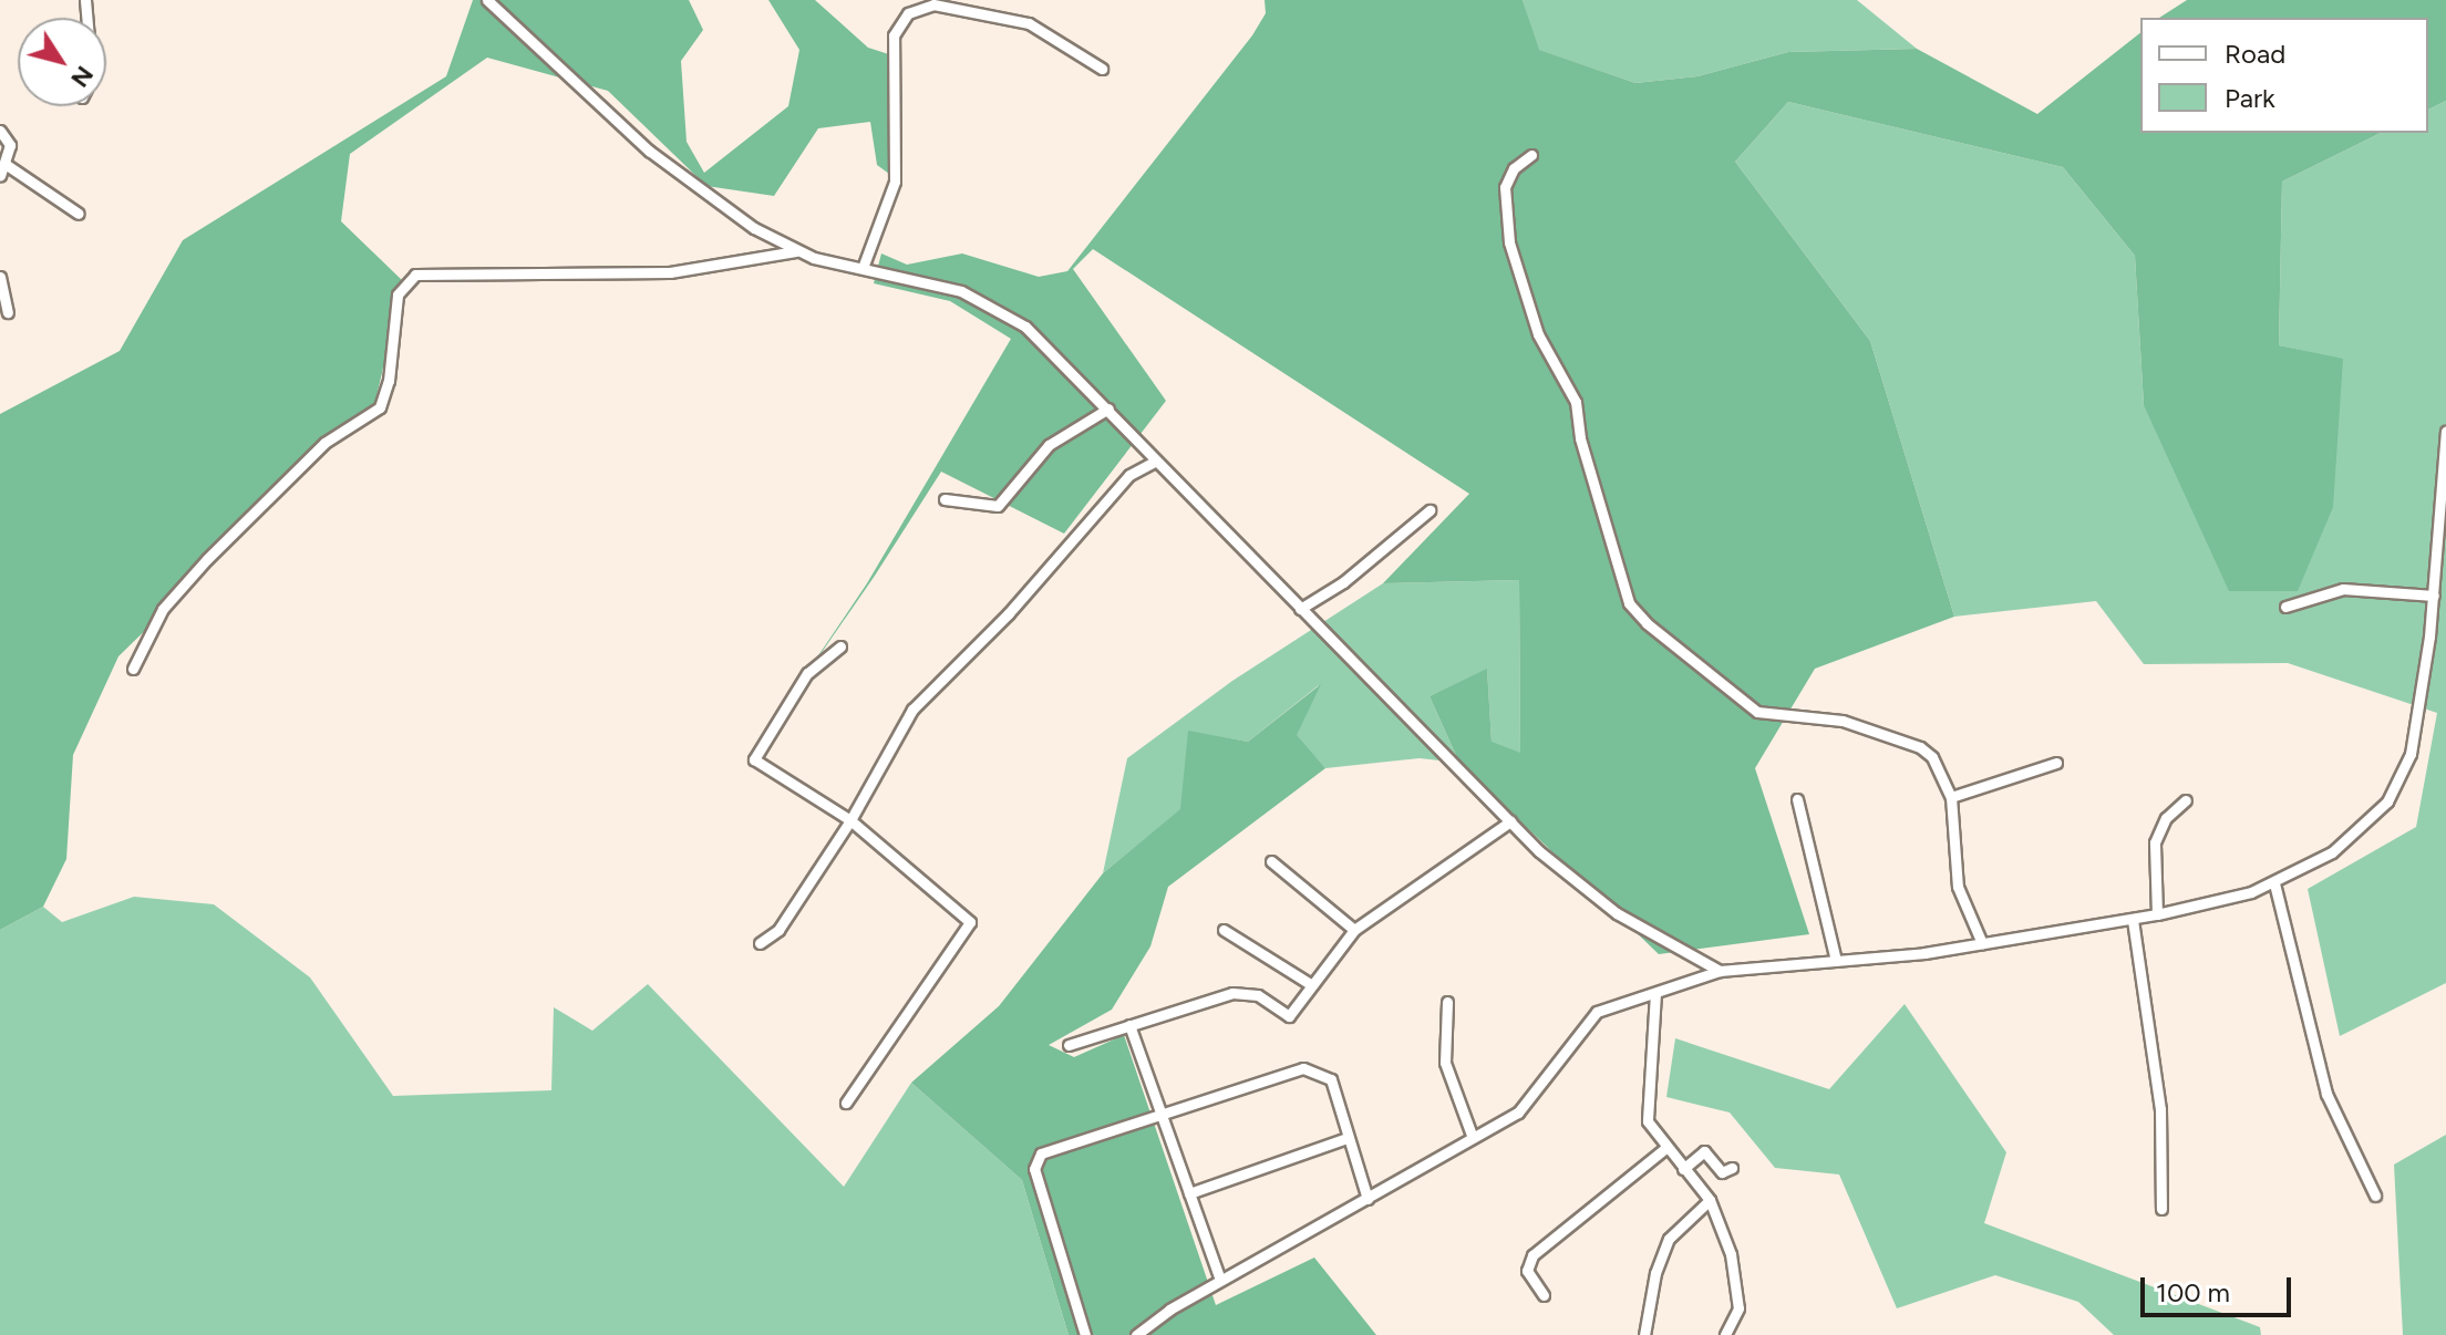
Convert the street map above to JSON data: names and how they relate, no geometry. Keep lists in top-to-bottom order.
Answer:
{
  "legend": ["Road", "Park"],
  "scale_bar": "100 m",
  "north": "bottom right"
}
